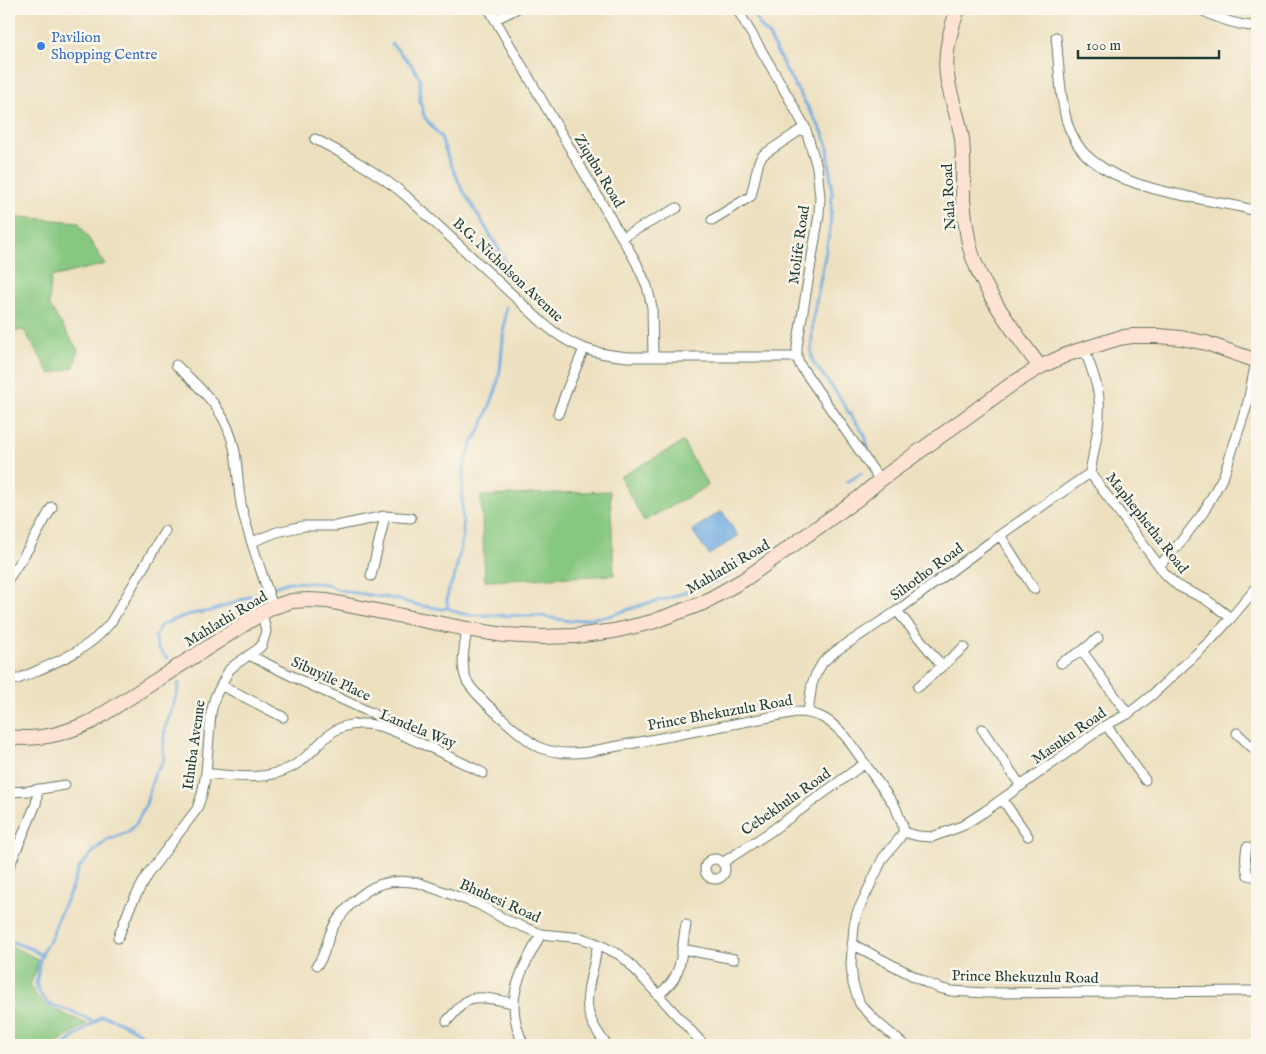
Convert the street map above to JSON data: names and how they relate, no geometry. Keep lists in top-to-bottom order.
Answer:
{
  "streets": {
    "street": [
      "Ziqubu Road",
      "Nala Road",
      "Molife Road",
      "B.G. Nicholson Avenue",
      "Maphephetha Road",
      "Mahlathi Road",
      "Sihotho Road",
      "Sibuyile Place",
      "Prince Bhekuzulu Road",
      "Landela Way",
      "Masuku Road",
      "Ithuba Avenue",
      "Cebekhulu Road",
      "Bhubesi Road"
    ]
  },
  "crossings": [
    ["Ziqubu Road", "B.G. Nicholson Avenue"],
    ["Nala Road", "Mahlathi Road"],
    ["Molife Road", "B.G. Nicholson Avenue"],
    ["Maphephetha Road", "Mahlathi Road"],
    ["Maphephetha Road", "Sihotho Road"],
    ["Maphephetha Road", "Masuku Road"],
    ["Mahlathi Road", "Prince Bhekuzulu Road"],
    ["Mahlathi Road", "Ithuba Avenue"],
    ["Sihotho Road", "Prince Bhekuzulu Road"],
    ["Sibuyile Place", "Landela Way"],
    ["Sibuyile Place", "Ithuba Avenue"],
    ["Prince Bhekuzulu Road", "Masuku Road"],
    ["Prince Bhekuzulu Road", "Cebekhulu Road"],
    ["Landela Way", "Ithuba Avenue"]
  ],
  "places": ["Pavilion Shopping Centre"],
  "scale_bar": "100 m"
}
